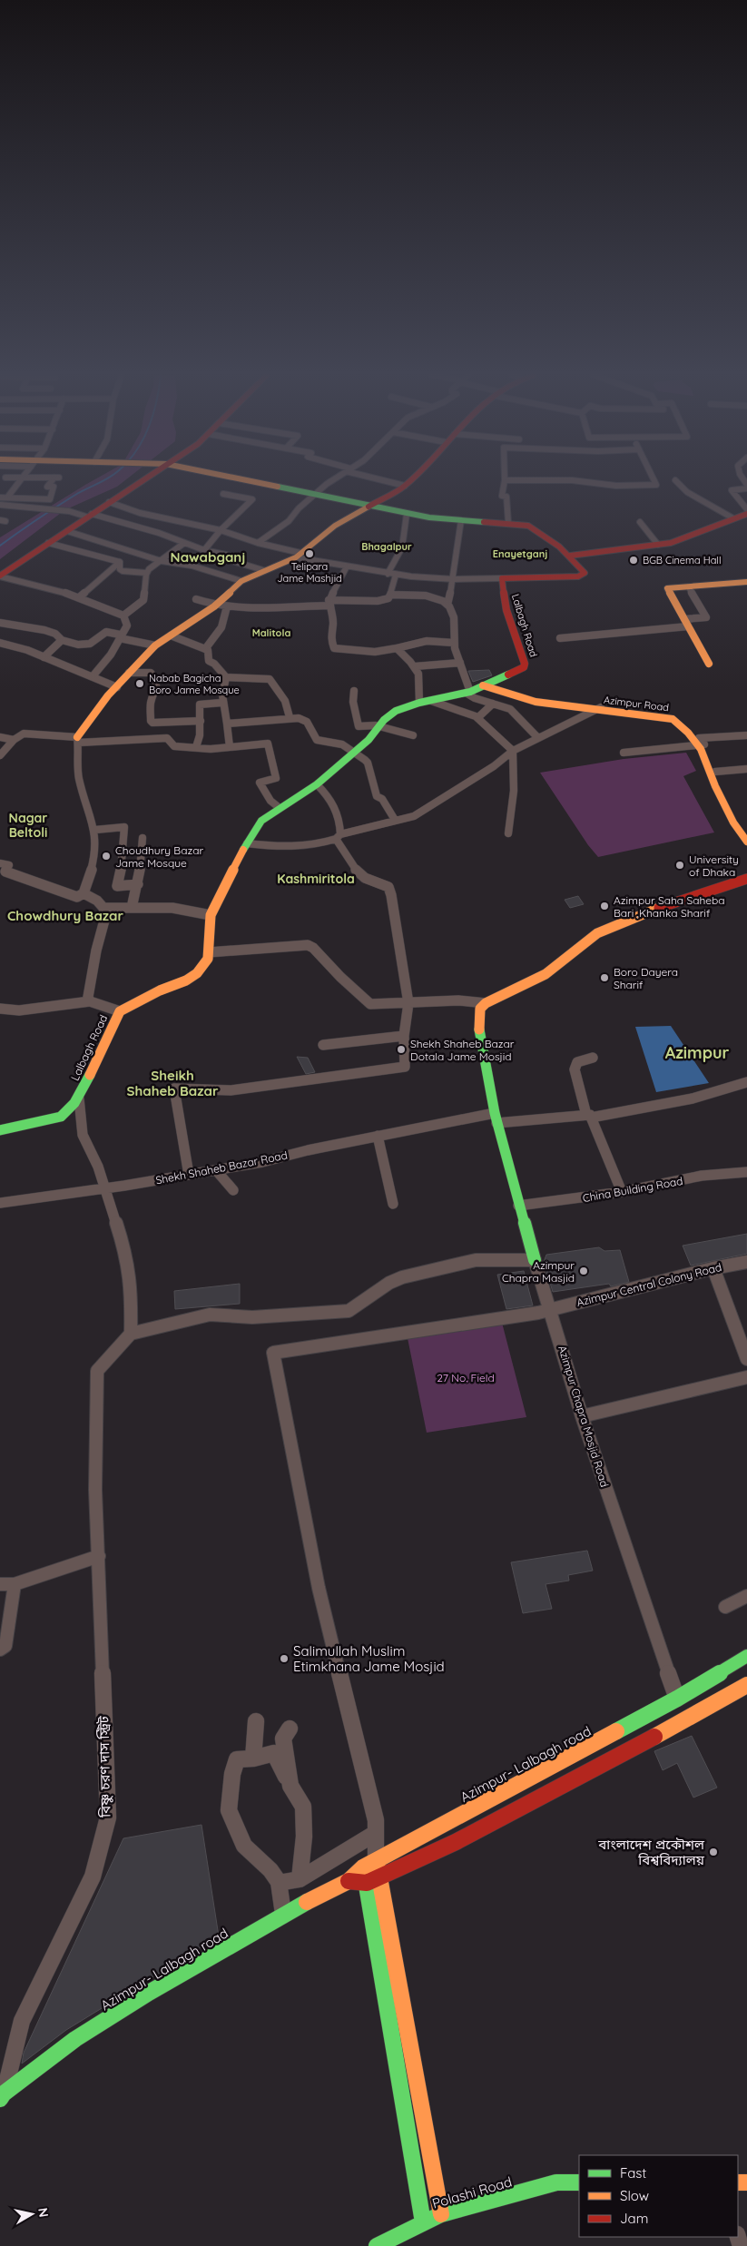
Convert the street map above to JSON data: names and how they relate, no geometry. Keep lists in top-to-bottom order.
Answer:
{
  "streets": {
    "main road": [
      "Lalbagh Road",
      "Azimpur Road",
      "Azimpur Chapra Mosjid Road",
      "Azimpur- Lalbagh road",
      "Polashi Road"
    ],
    "street": [
      "Shekh Shaheb Bazar Road",
      "China Building Road",
      "Azimpur Central Colony Road",
      "বিষ্ণু চরণ দাস স্ট্রিট"
    ]
  },
  "crossings": [
    ["Lalbagh Road", "Azimpur Road"],
    ["Shekh Shaheb Bazar Road", "Azimpur Chapra Mosjid Road"],
    ["China Building Road", "Azimpur Chapra Mosjid Road"],
    ["Azimpur Central Colony Road", "Azimpur Chapra Mosjid Road"],
    ["Azimpur Chapra Mosjid Road", "Azimpur- Lalbagh road"],
    ["Azimpur- Lalbagh road", "বিষ্ণু চরণ দাস স্ট্রিট"]
  ],
  "districts": [
    "Bhagalpur",
    "Enayetganj",
    "Nawabganj",
    "Malitola",
    "Nagar Beltoli",
    "Kashmiritola",
    "Chowdhury Bazar",
    "Azimpur",
    "Sheikh Shaheb Bazar"
  ],
  "parks": ["27 No. Field"],
  "places": [
    "Telipara Jame Mashjid",
    "BGB Cinema Hall",
    "Nabab Bagicha Boro Jame Mosque",
    "Choudhury Bazar Jame Mosque",
    "University of Dhaka",
    "Azimpur Saha Saheba Bari ,Khanka Sharif",
    "Boro Dayera Sharif",
    "Shekh Shaheb Bazar Dotala Jame Mosjid",
    "Azimpur Chapra Masjid",
    "Salimullah Muslim Etimkhana Jame Mosjid",
    "বাংলাদেশ প্রকৌশল বিশ্ববিদ্যালয়"
  ],
  "legend": ["Fast", "Slow", "Jam"],
  "north": "right"
}
